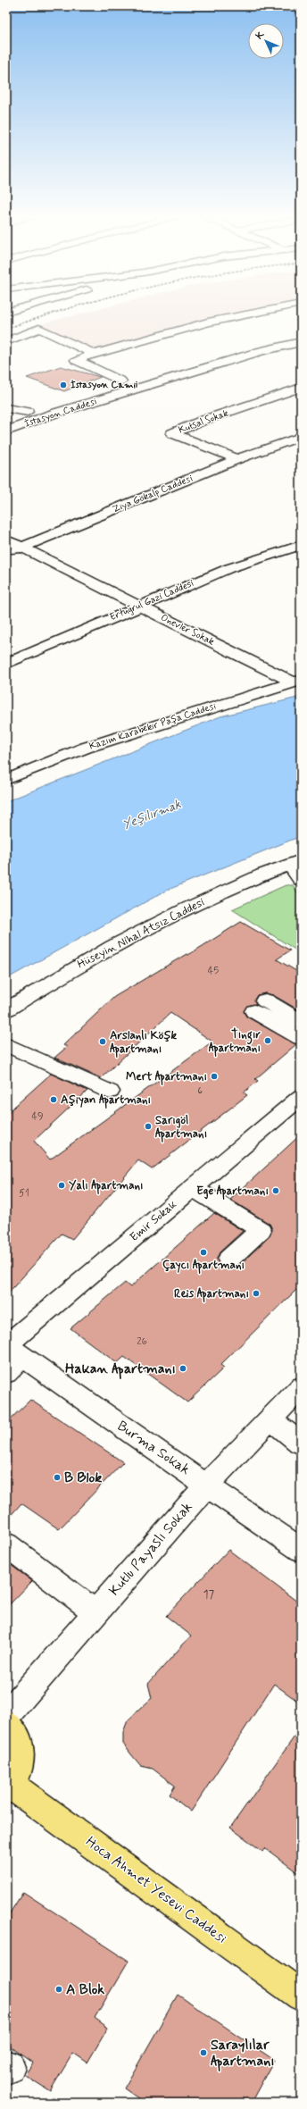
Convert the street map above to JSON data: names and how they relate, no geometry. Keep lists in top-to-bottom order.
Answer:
{
  "streets": {
    "main road": ["Hoca Ahmet Yesevi Caddesi"],
    "street": [
      "İstasyon Caddesi",
      "Kutsal Sokak",
      "Ziya Gökalp Caddesi",
      "Ertuğrul Gazi Caddesi",
      "Onevler Sokak",
      "Kazım Karabekir Paşa Caddesi",
      "Hüseyin Nihal Atsız Caddesi",
      "Emir Sokak",
      "Burma Sokak",
      "Kutlu Payaslı Sokak"
    ]
  },
  "crossings": [
    ["Kutsal Sokak", "Ziya Gökalp Caddesi"],
    ["Ziya Gökalp Caddesi", "Onevler Sokak"],
    ["Ertuğrul Gazi Caddesi", "Onevler Sokak"],
    ["Onevler Sokak", "Kazım Karabekir Paşa Caddesi"],
    ["Emir Sokak", "Burma Sokak"],
    ["Burma Sokak", "Kutlu Payaslı Sokak"]
  ],
  "water": ["Yeşilırmak"],
  "places": [
    "İstasyon Camii",
    "Tıngır Apartmanı",
    "Arslanlı Köşk Apartmanı",
    "Mert Apartmanı",
    "Aşiyan Apartmanı",
    "Sarıgöl Apartmanı",
    "Yalı Apartmanı",
    "Ege Apartmanı",
    "Çaycı Apartmanı",
    "Reis Apartmanı",
    "Hakan Apartmanı",
    "B Blok",
    "A Blok",
    "Saraylılar Apartmanı"
  ],
  "house_numbers": [
    "45",
    "6",
    "49",
    "51",
    "26",
    "17"
  ],
  "north": "top left"
}
